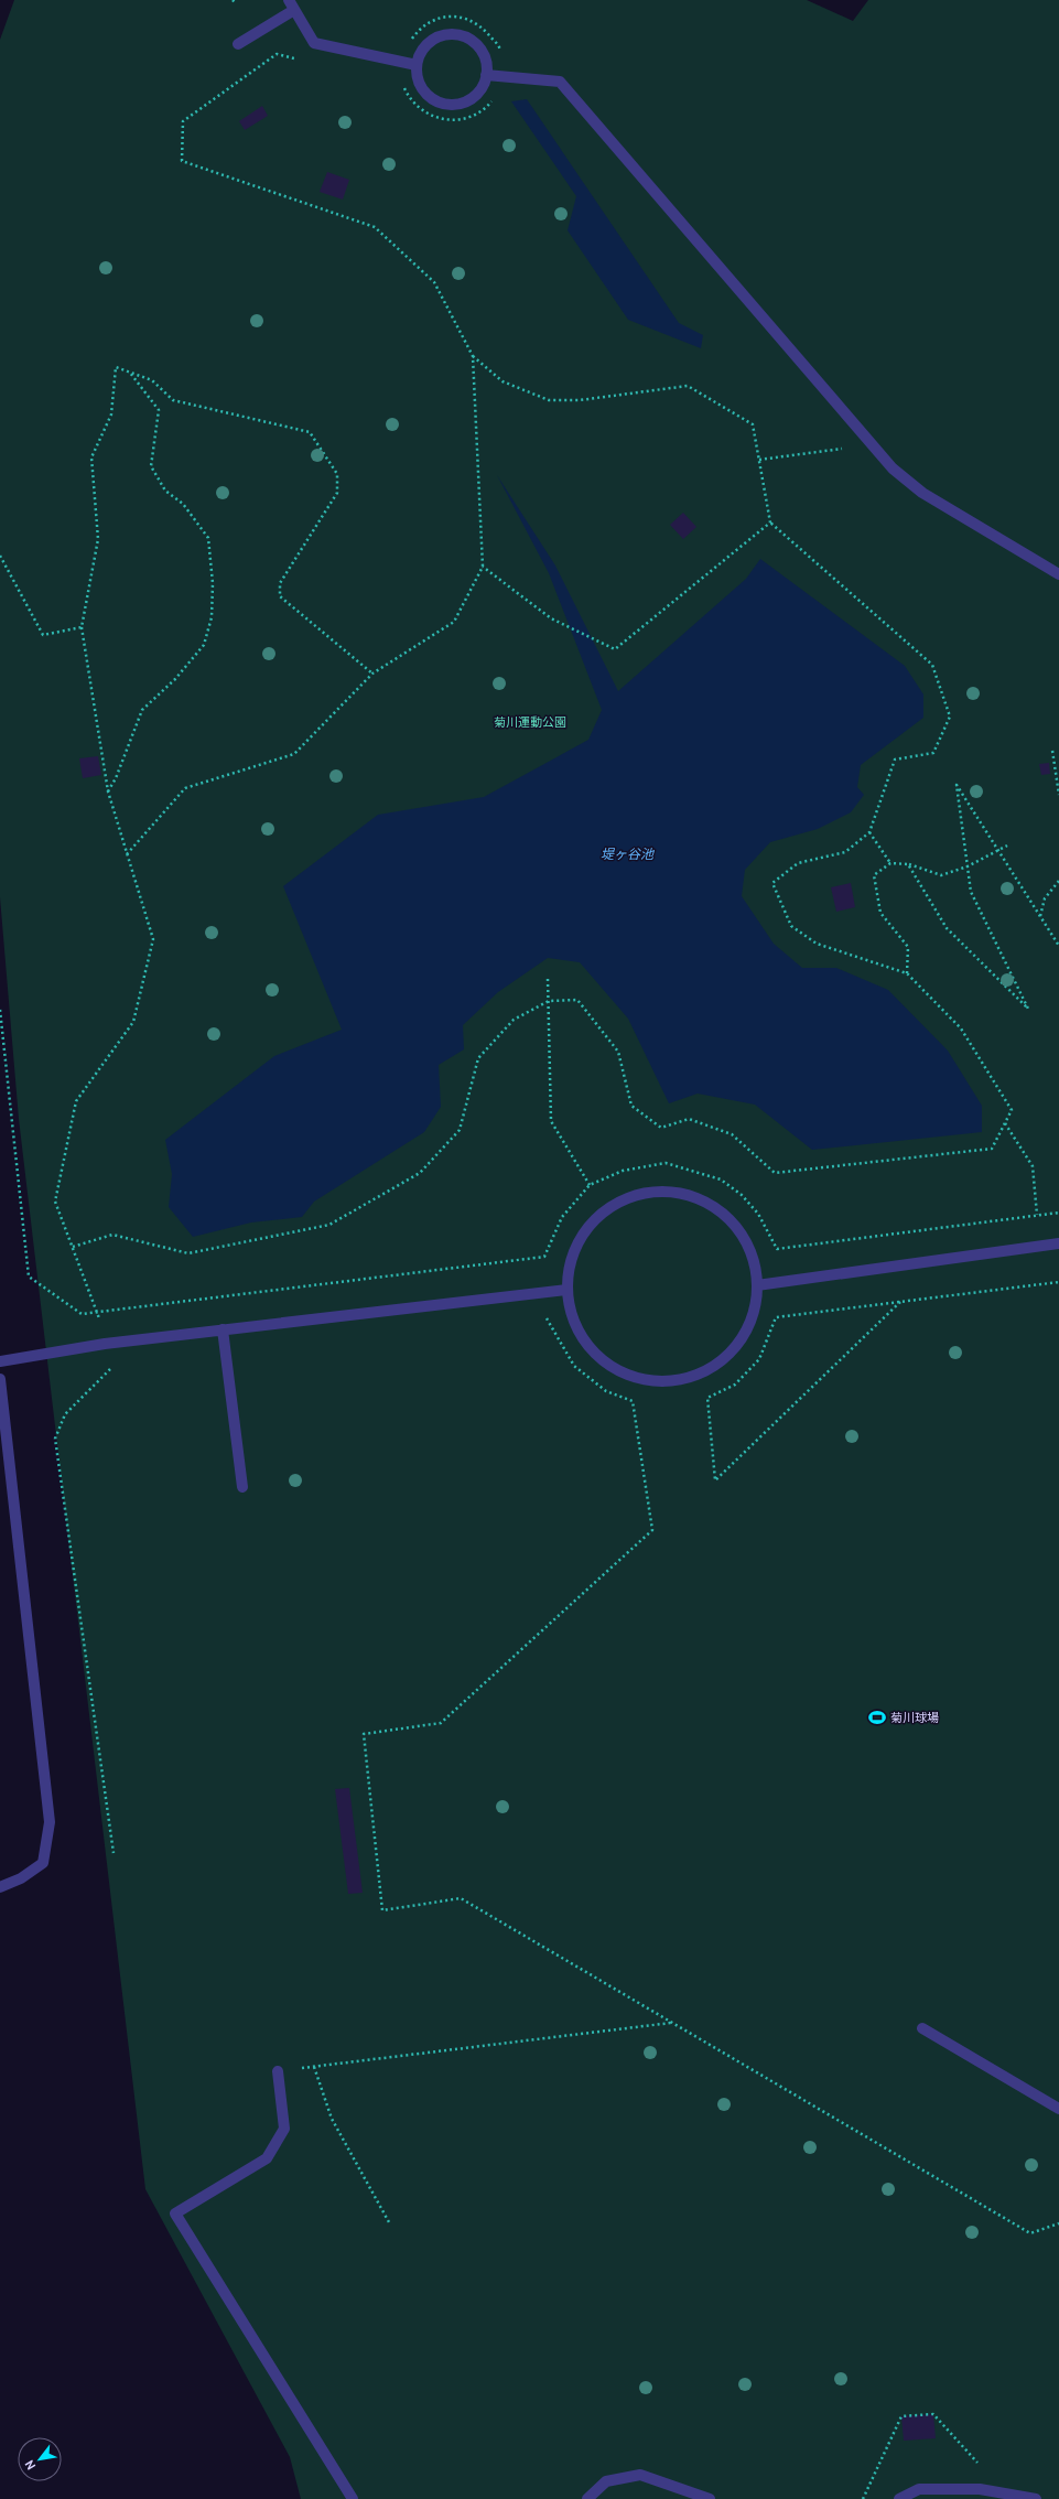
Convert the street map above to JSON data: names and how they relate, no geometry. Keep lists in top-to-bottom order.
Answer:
{
  "water": ["堤ヶ谷池"],
  "parks": ["菊川運動公園"],
  "places": {
    "sports": ["菊川球場"]
  },
  "north": "bottom left"
}
